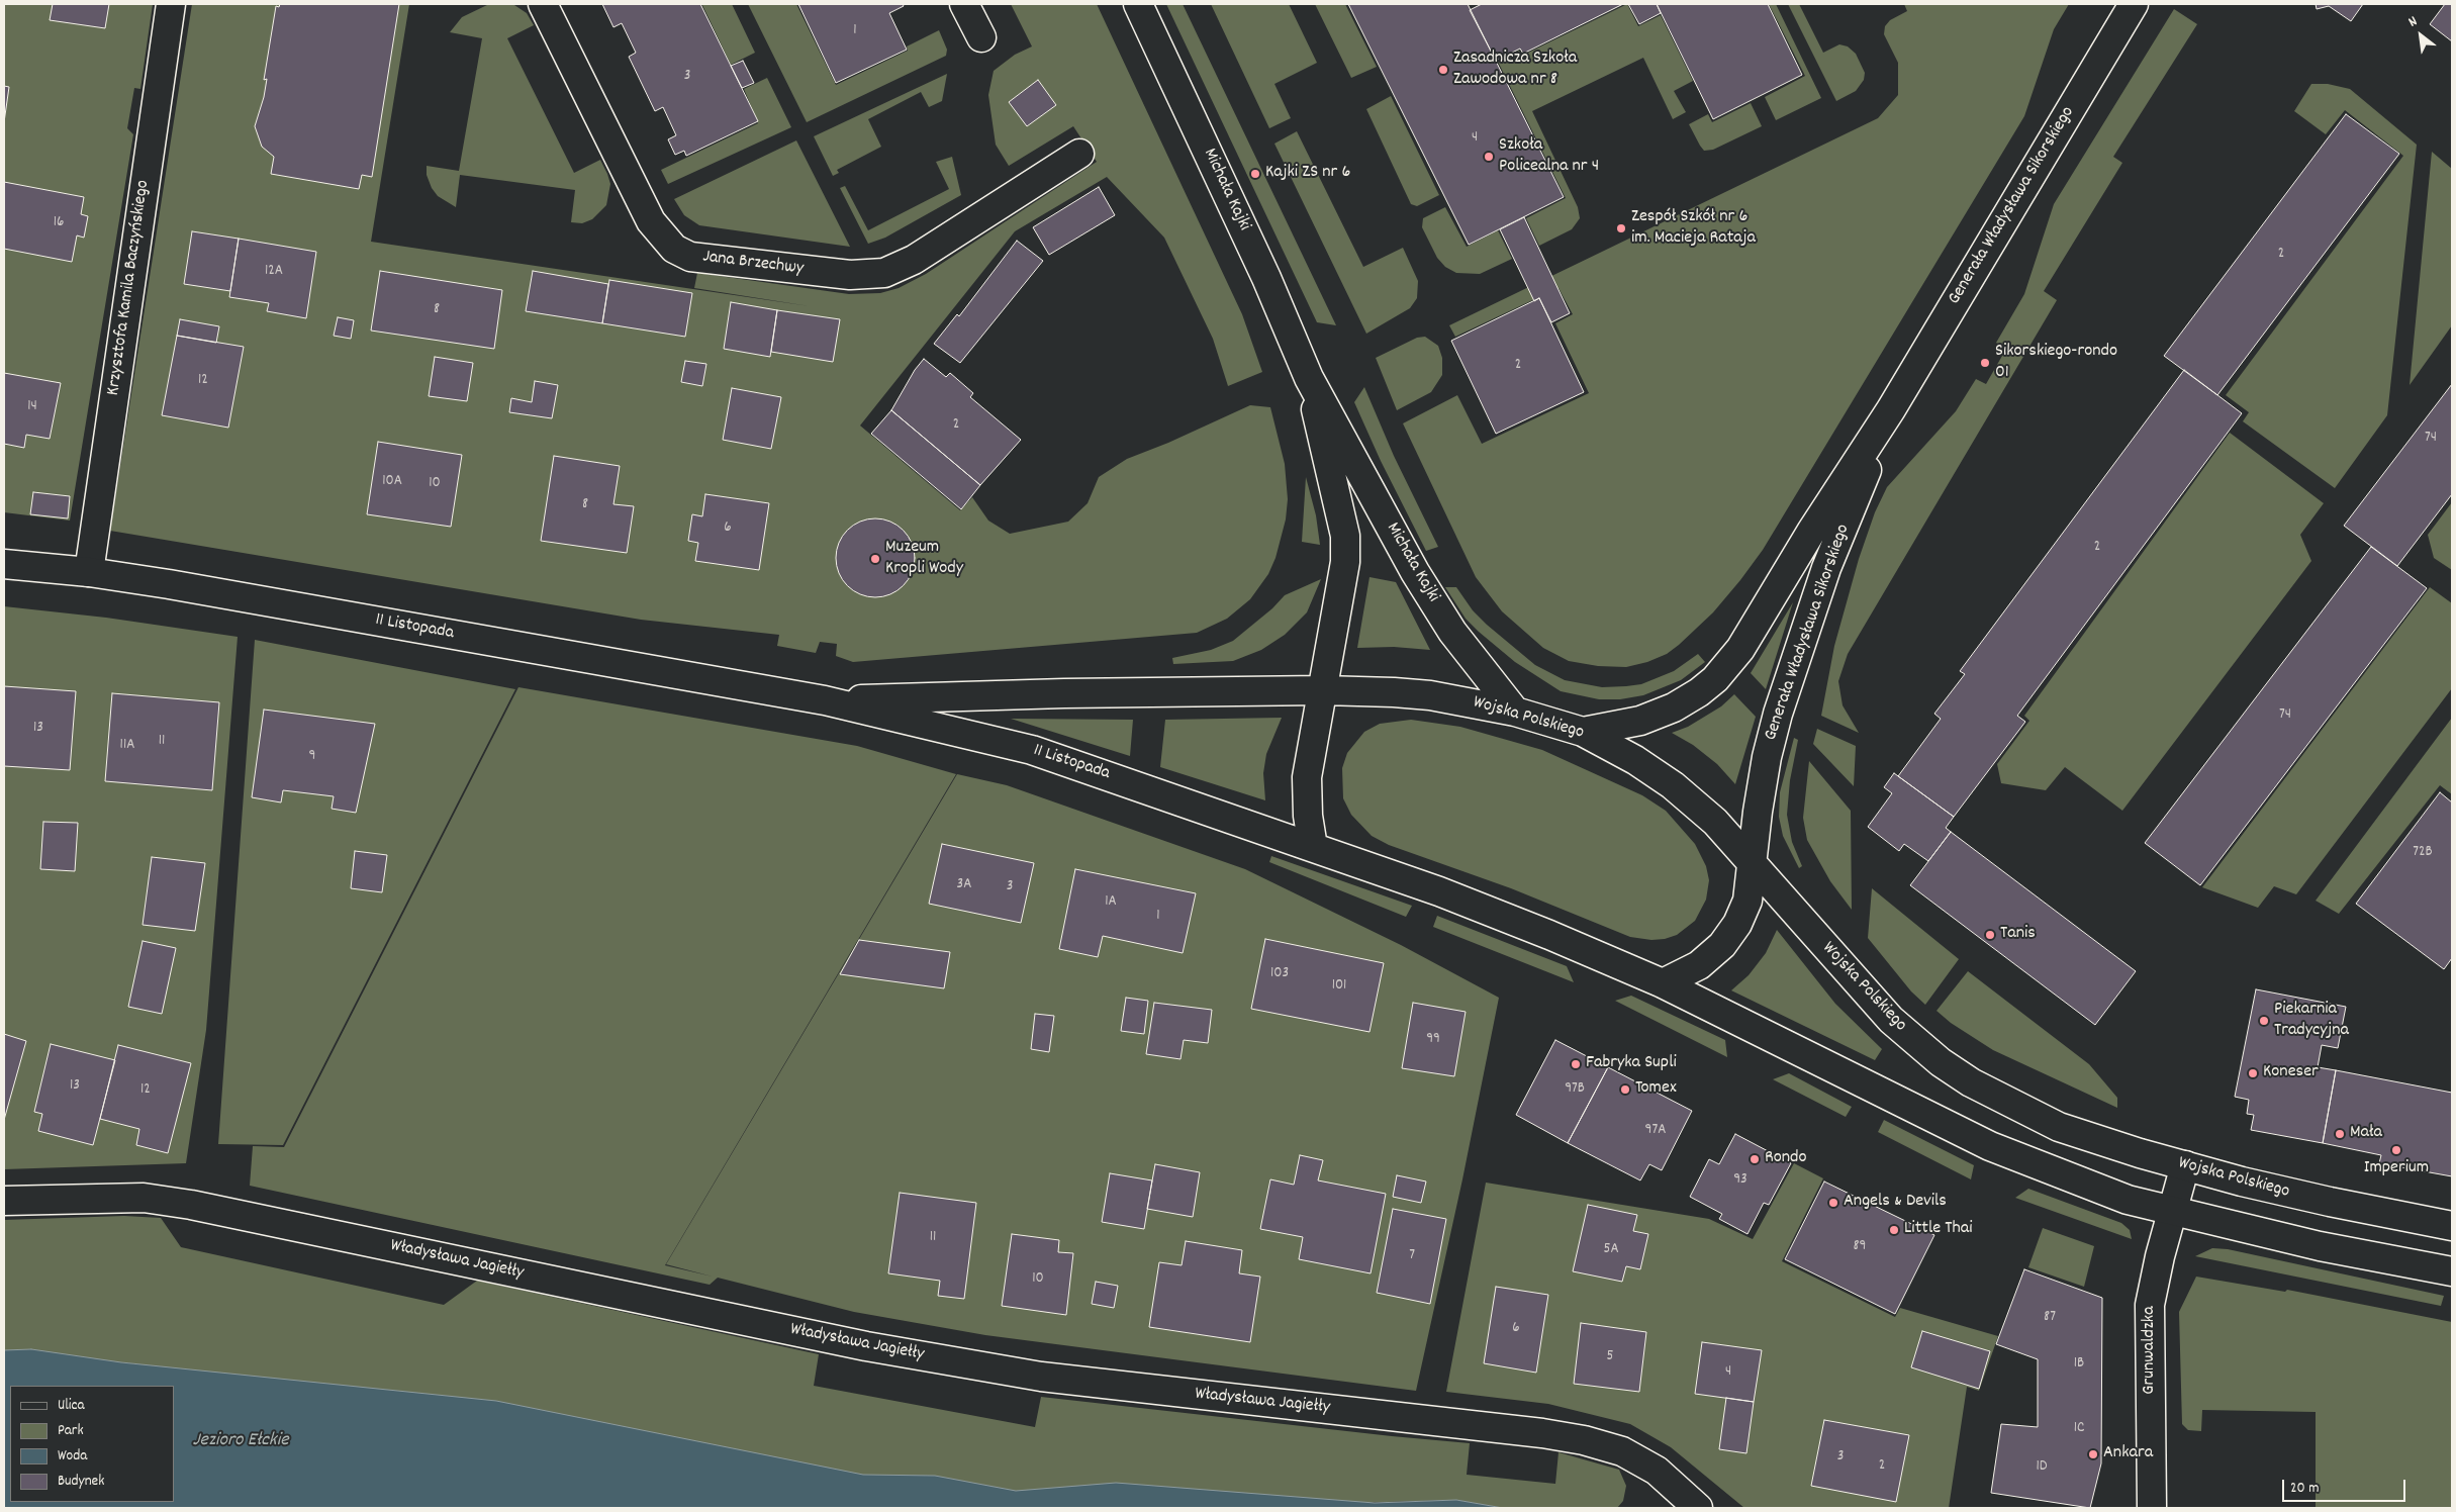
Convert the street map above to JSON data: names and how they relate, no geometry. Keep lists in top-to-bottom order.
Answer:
{
  "streets": {
    "street": [
      "Michała Kajki",
      "Generała Władysława Sikorskiego",
      "Jana Brzechwy",
      "Krzysztofa Kamila Baczyńskiego",
      "11 Listopada",
      "Wojska Polskiego",
      "Władysława Jagiełły",
      "Grunwaldzka"
    ]
  },
  "crossings": [
    ["Michała Kajki", "11 Listopada"],
    ["Michała Kajki", "Wojska Polskiego"],
    ["Generała Władysława Sikorskiego", "Wojska Polskiego"],
    ["Krzysztofa Kamila Baczyńskiego", "11 Listopada"],
    ["11 Listopada", "Wojska Polskiego"],
    ["Wojska Polskiego", "Grunwaldzka"]
  ],
  "water": ["Jezioro Ełckie"],
  "places": [
    "Zasadnicza Szkoła Zawodowa nr 8",
    "Szkoła Policealna nr 4",
    "Kajki ZS nr 6",
    "Zespół Szkół nr 6 im. Macieja Rataja",
    "Sikorskiego-rondo 01",
    "Muzeum Kropli Wody",
    "Tanis",
    "Piekarnia Tradycyjna",
    "Fabryka Supli",
    "Koneser",
    "Tomex",
    "Mała",
    "Imperium",
    "Rondo",
    "Angels & Devils",
    "Little Thai",
    "Ankara"
  ],
  "house_numbers": [
    "1",
    "3",
    "4",
    "16",
    "2",
    "12A",
    "8",
    "2",
    "12",
    "14",
    "2",
    "74",
    "10A",
    "10",
    "8",
    "6",
    "2",
    "74",
    "13",
    "11",
    "11A",
    "9",
    "72B",
    "3A",
    "3",
    "1A",
    "1",
    "103",
    "101",
    "99",
    "13",
    "97B",
    "12",
    "97A",
    "93",
    "11",
    "89",
    "5A",
    "7",
    "10",
    "87",
    "6",
    "5",
    "1B",
    "4",
    "1C",
    "3",
    "2",
    "1D"
  ],
  "legend": [
    "Ulica",
    "Park",
    "Woda",
    "Budynek"
  ],
  "scale_bar": "20 m",
  "north": "top left"
}
